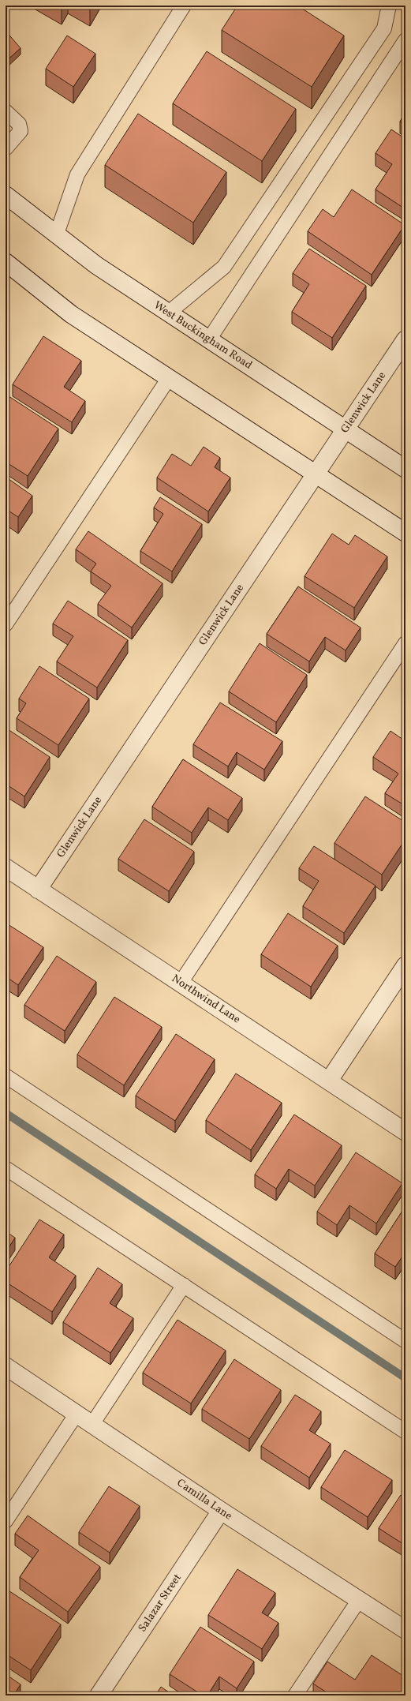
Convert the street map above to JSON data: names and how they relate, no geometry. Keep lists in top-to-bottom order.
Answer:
{
  "streets": {
    "street": [
      "West Buckingham Road",
      "Glenwick Lane",
      "Northwind Lane",
      "Camilla Lane",
      "Salazar Street"
    ]
  },
  "crossings": [
    ["West Buckingham Road", "Glenwick Lane"],
    ["Glenwick Lane", "Northwind Lane"],
    ["Camilla Lane", "Salazar Street"]
  ]
}
